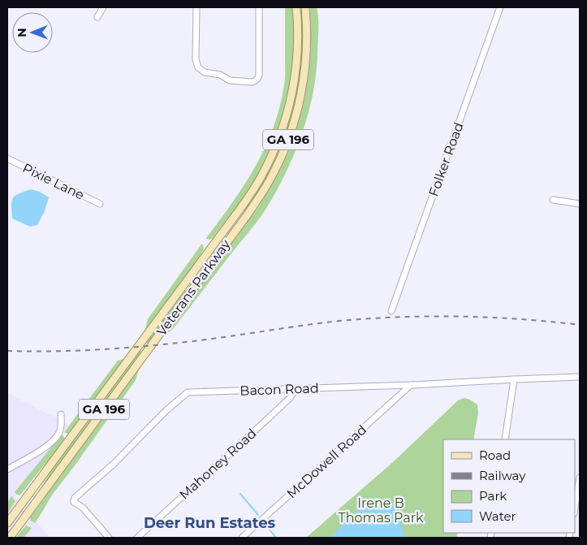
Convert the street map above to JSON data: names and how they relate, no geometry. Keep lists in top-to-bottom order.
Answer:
{
  "streets": {
    "main road": ["GA 196", "Veterans Parkway"],
    "street": [
      "Folker Road",
      "Pixie Lane",
      "Bacon Road",
      "McDowell Road",
      "Mahoney Road"
    ]
  },
  "crossings": [
    ["Bacon Road", "McDowell Road"],
    ["Bacon Road", "Mahoney Road"]
  ],
  "districts": ["Deer Run Estates"],
  "parks": ["Irene B Thomas Park"],
  "legend": [
    "Road",
    "Railway",
    "Park",
    "Water"
  ],
  "north": "left"
}
